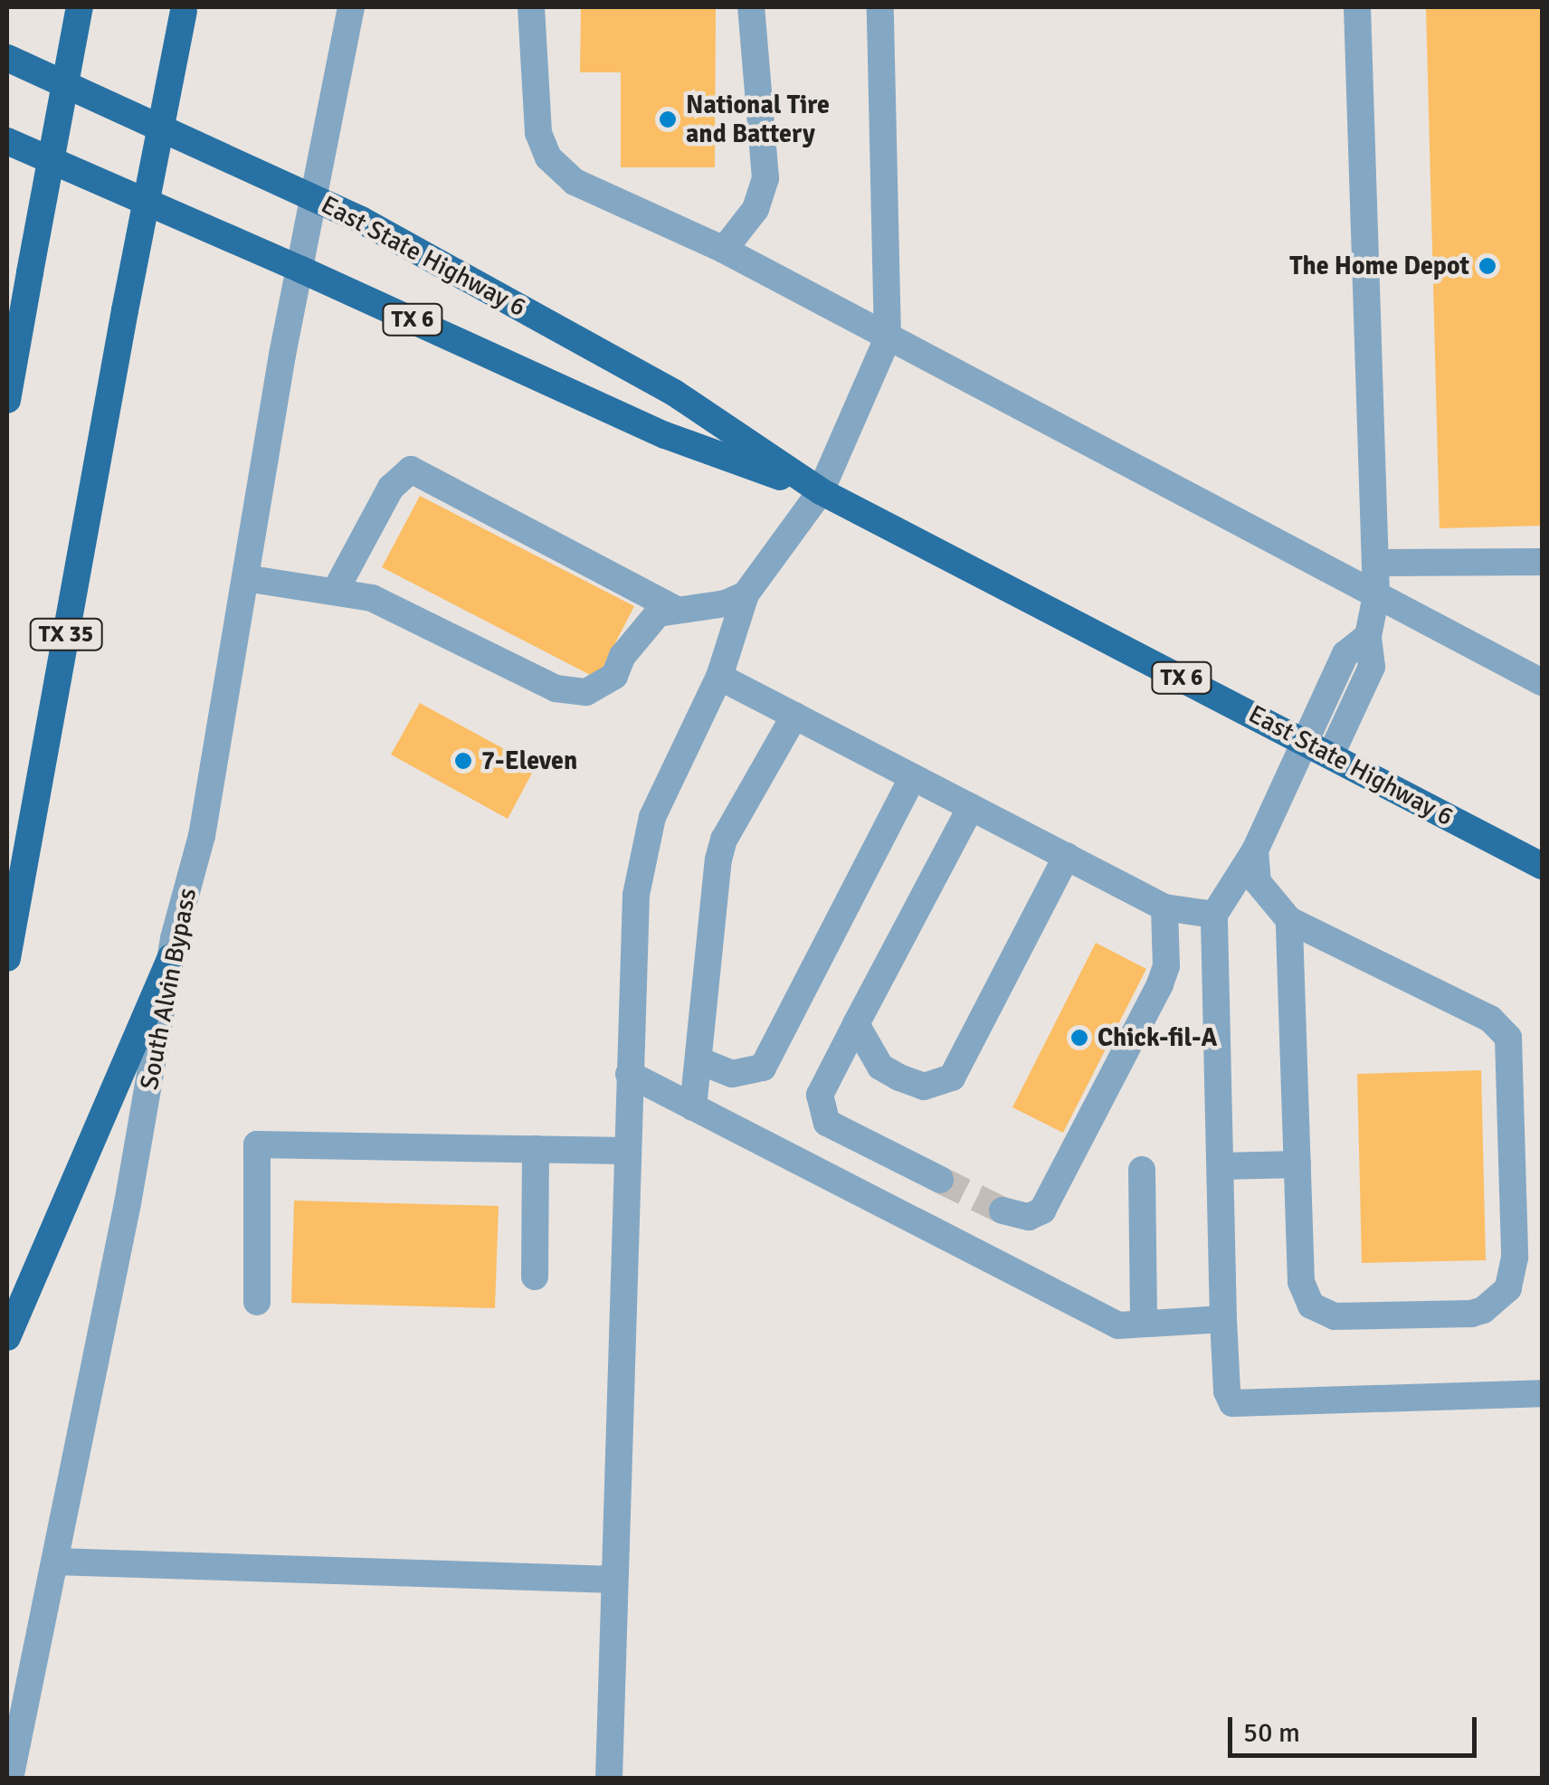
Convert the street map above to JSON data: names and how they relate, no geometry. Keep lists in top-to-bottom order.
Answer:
{
  "streets": {
    "main road": ["East State Highway 6", "TX 6", "TX 35"],
    "street": ["South Alvin Bypass"]
  },
  "crossings": [
    ["East State Highway 6", "South Alvin Bypass"]
  ],
  "places": [
    "National Tire and Battery",
    "The Home Depot",
    "7-Eleven",
    "Chick-fil-A"
  ],
  "scale_bar": "50 m"
}
